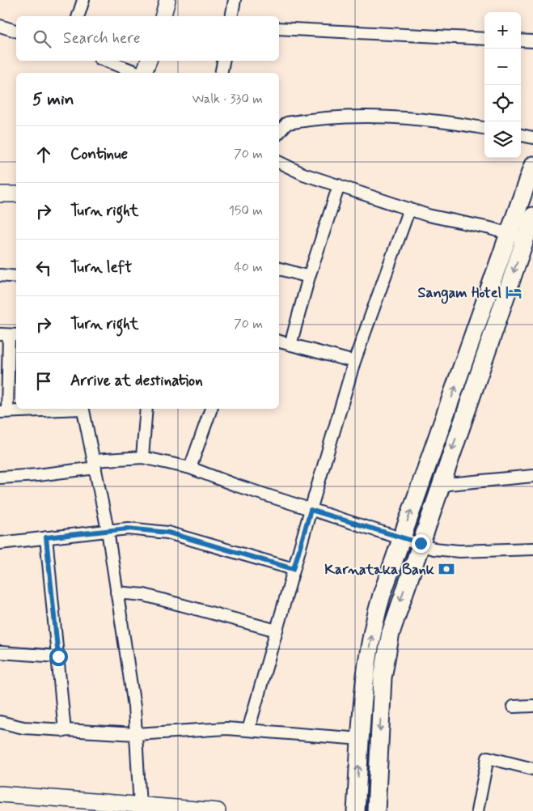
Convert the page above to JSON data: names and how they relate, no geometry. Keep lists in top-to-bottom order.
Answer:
{
  "places": {
    "hotel": ["Sangam Hotel"],
    "bank": ["Karnataka Bank"]
  },
  "page": {
    "map_buttons": ["+", "−"],
    "search": "Search here",
    "heading": ["5 min", "Walk · 330 m"],
    "list": [
      ["Continue", "70 m"],
      ["Turn right", "150 m"],
      ["Turn left", "40 m"],
      ["Turn right", "70 m"],
      "Arrive at destination"
    ]
  }
}
